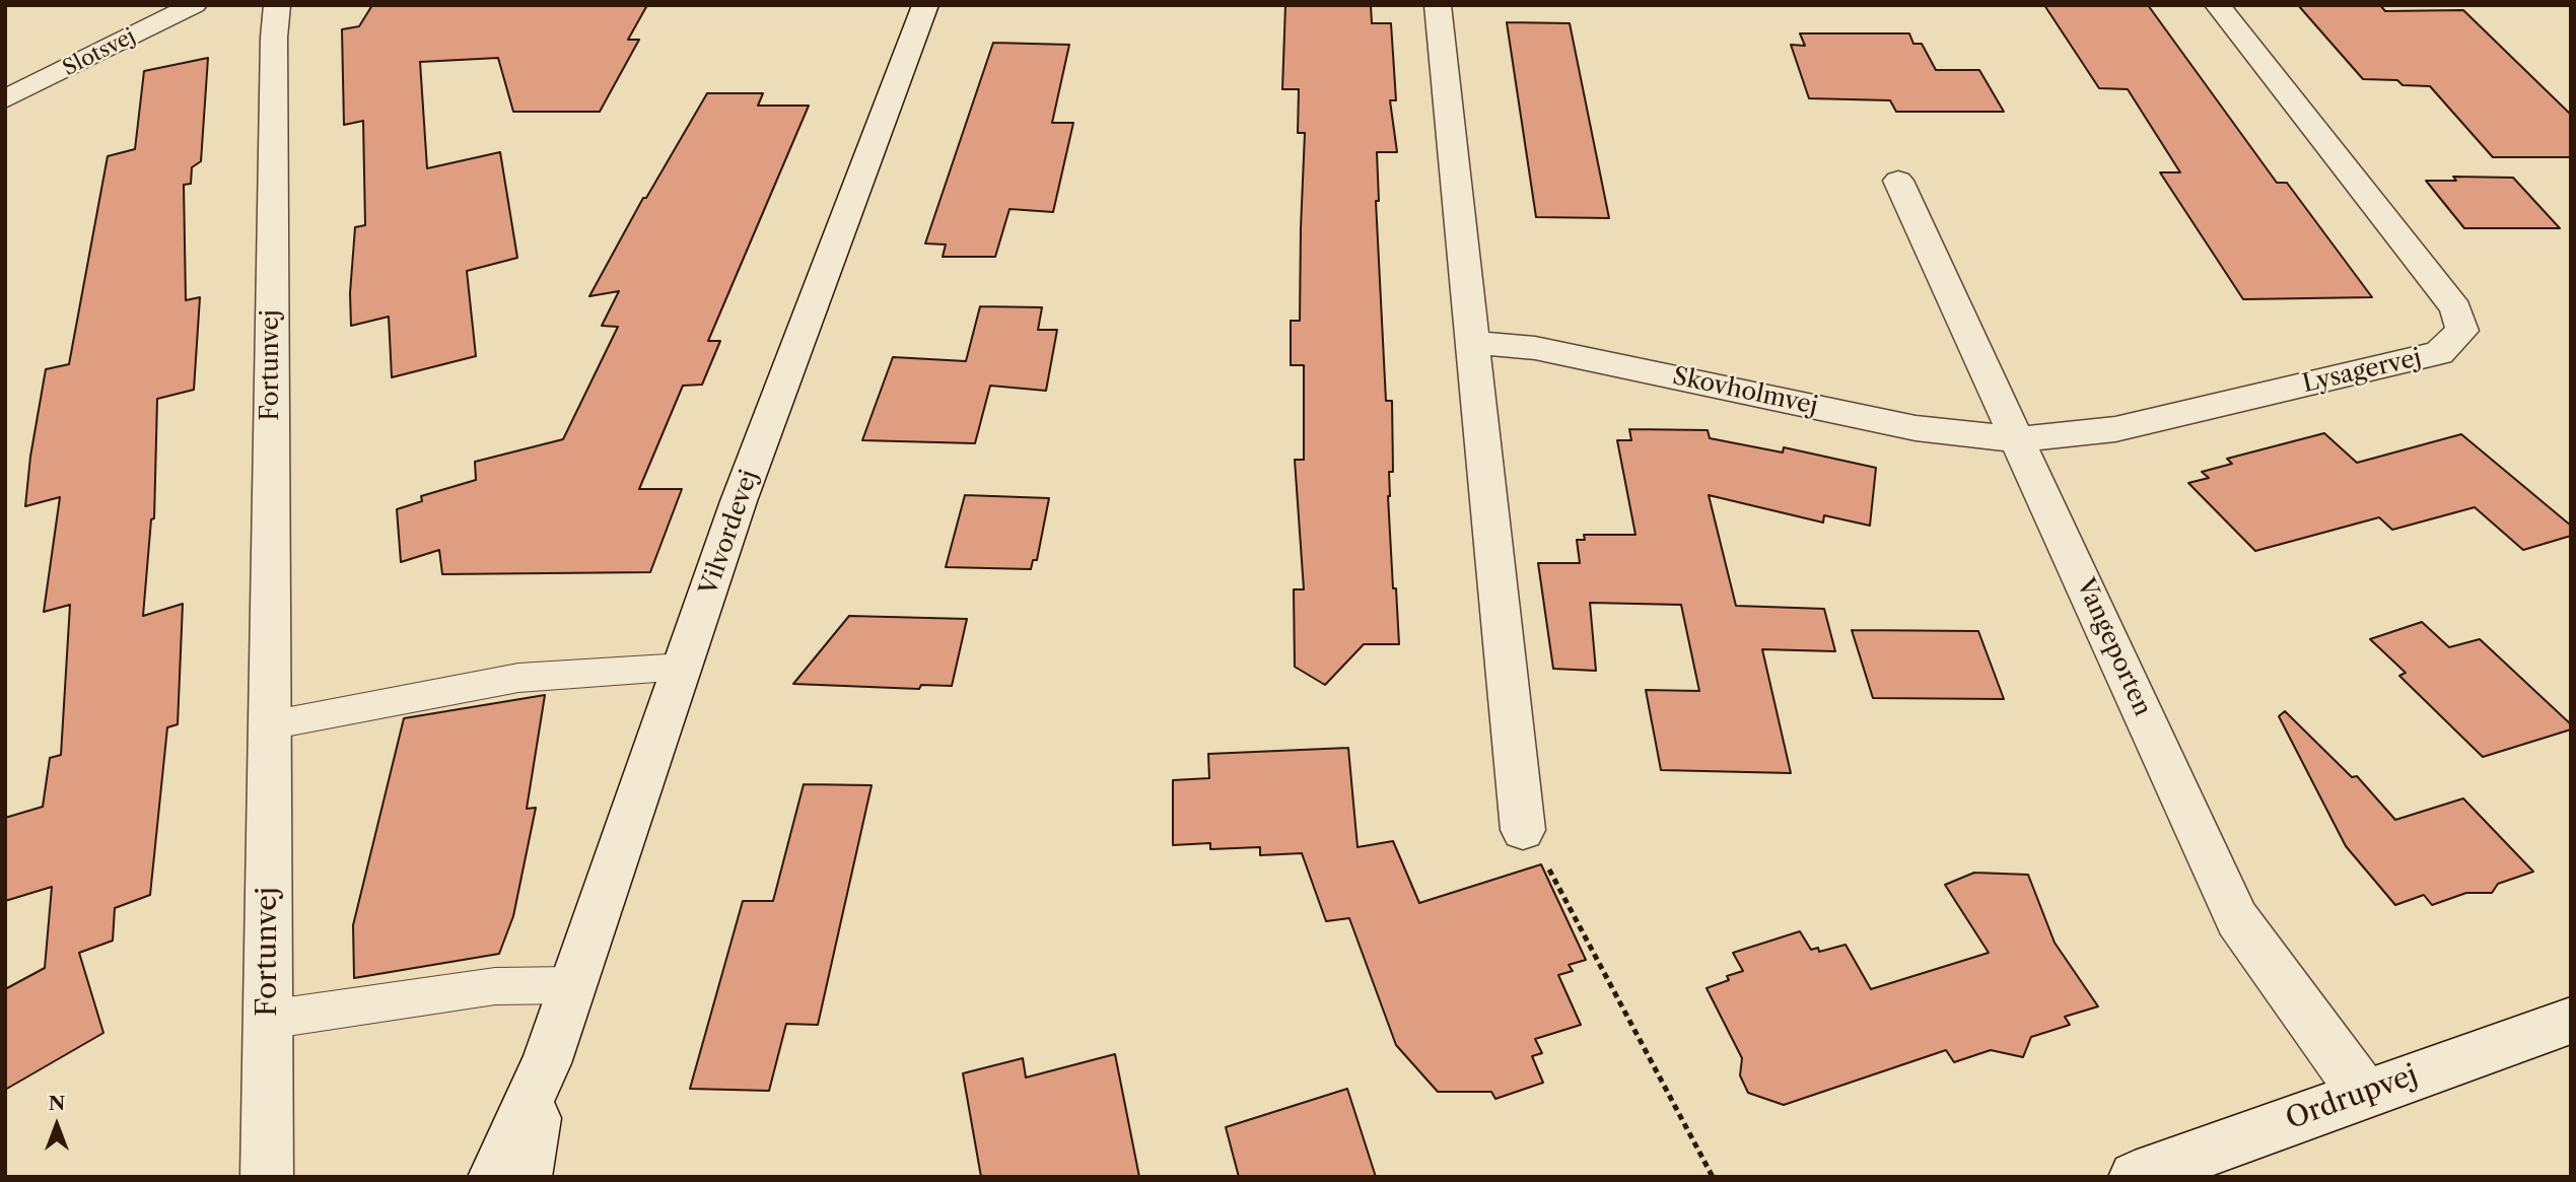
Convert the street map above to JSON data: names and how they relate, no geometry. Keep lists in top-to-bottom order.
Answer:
{
  "streets": {
    "street": [
      "Slotsvej",
      "Fortunvej",
      "Lysagervej",
      "Skovholmvej",
      "Vilvordevej",
      "Vangeporten",
      "Ordrupvej"
    ]
  },
  "crossings": [
    ["Lysagervej", "Skovholmvej"],
    ["Lysagervej", "Vangeporten"],
    ["Skovholmvej", "Vangeporten"],
    ["Vangeporten", "Ordrupvej"]
  ],
  "north": "top"
}
